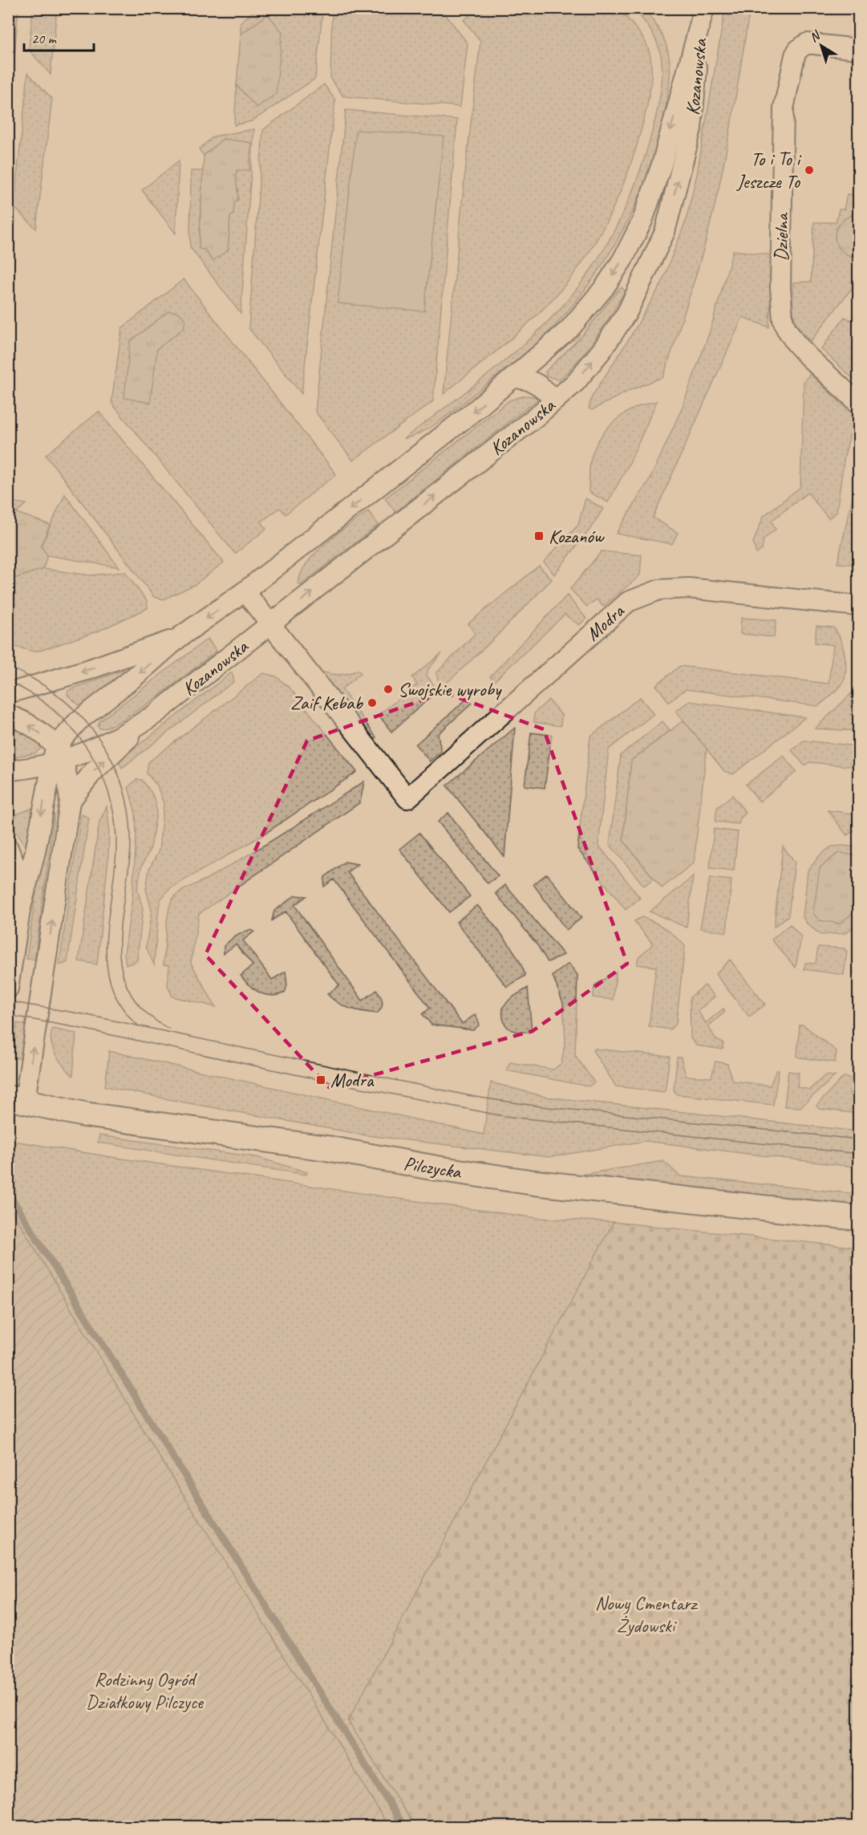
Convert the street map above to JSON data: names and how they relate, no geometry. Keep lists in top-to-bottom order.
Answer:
{
  "streets": {
    "street": [
      "Kozanowska",
      "Dzielna",
      "Modra",
      "Pilczycka"
    ]
  },
  "crossings": [
    ["Kozanowska", "Modra"]
  ],
  "parks": ["Nowy Cmentarz Żydowski", "Rodzinny Ogród Działkowy Pilczyce"],
  "places": {
    "other": ["To i To i Jeszcze To", "Swojskie wyroby", "Zaif Kebab"],
    "transit": ["Kozanów", "Modra"]
  },
  "scale_bar": "20 m",
  "north": "top left"
}
